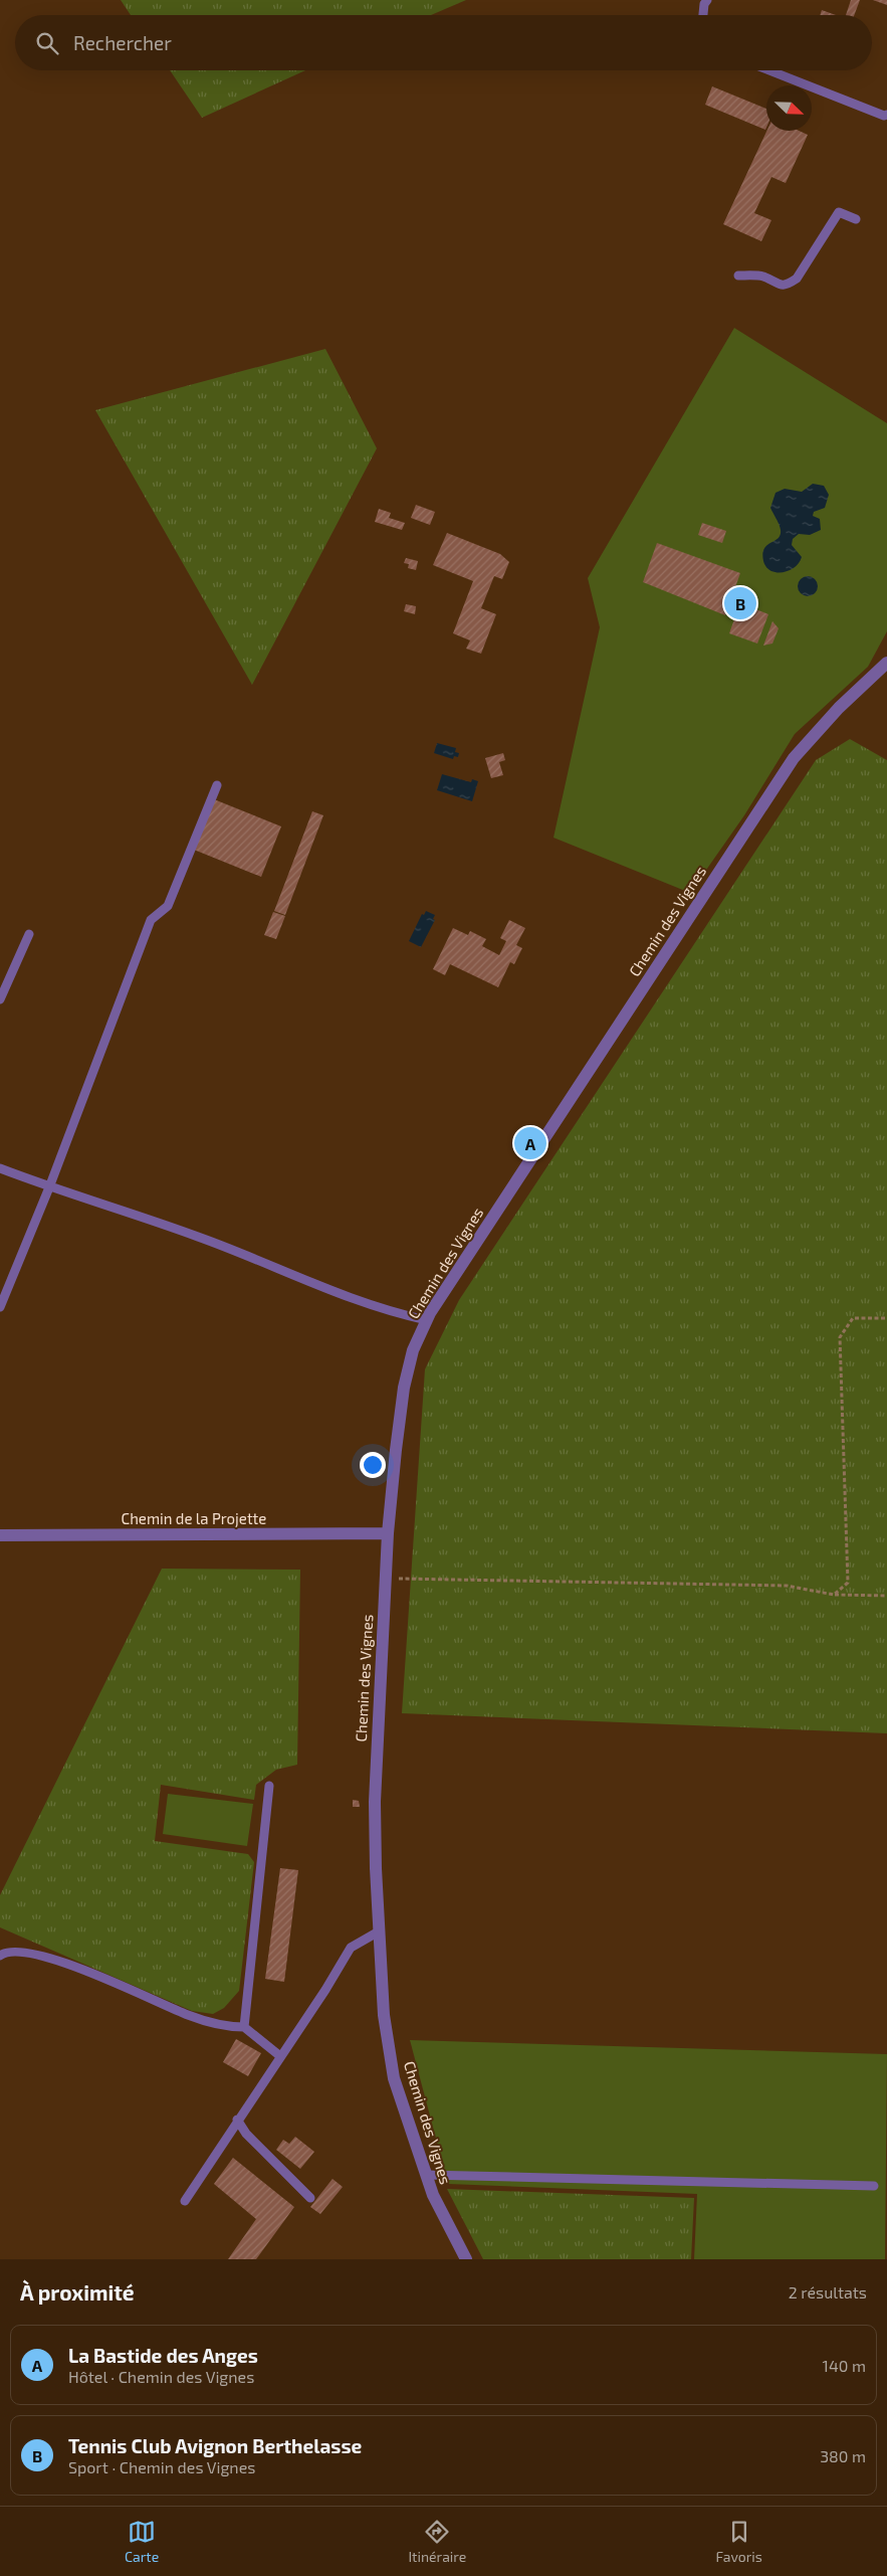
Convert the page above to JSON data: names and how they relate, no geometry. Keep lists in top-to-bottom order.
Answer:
{
  "streets": {
    "street": ["Chemin des Vignes", "Chemin de la Projette"]
  },
  "crossings": [
    ["Chemin des Vignes", "Chemin de la Projette"]
  ],
  "north": "bottom right",
  "page": {
    "search": "Rechercher",
    "pins": ["B", "A"],
    "heading": ["À proximité", "2 résultats"],
    "list": [
      {
        "mark": "A",
        "name": "La Bastide des Anges",
        "note": "Hôtel · Chemin des Vignes",
        "value": "140 m"
      },
      {
        "mark": "B",
        "name": "Tennis Club Avignon Berthelasse",
        "note": "Sport · Chemin des Vignes",
        "value": "380 m"
      }
    ],
    "nav": ["Carte", "Itinéraire", "Favoris"]
  }
}
